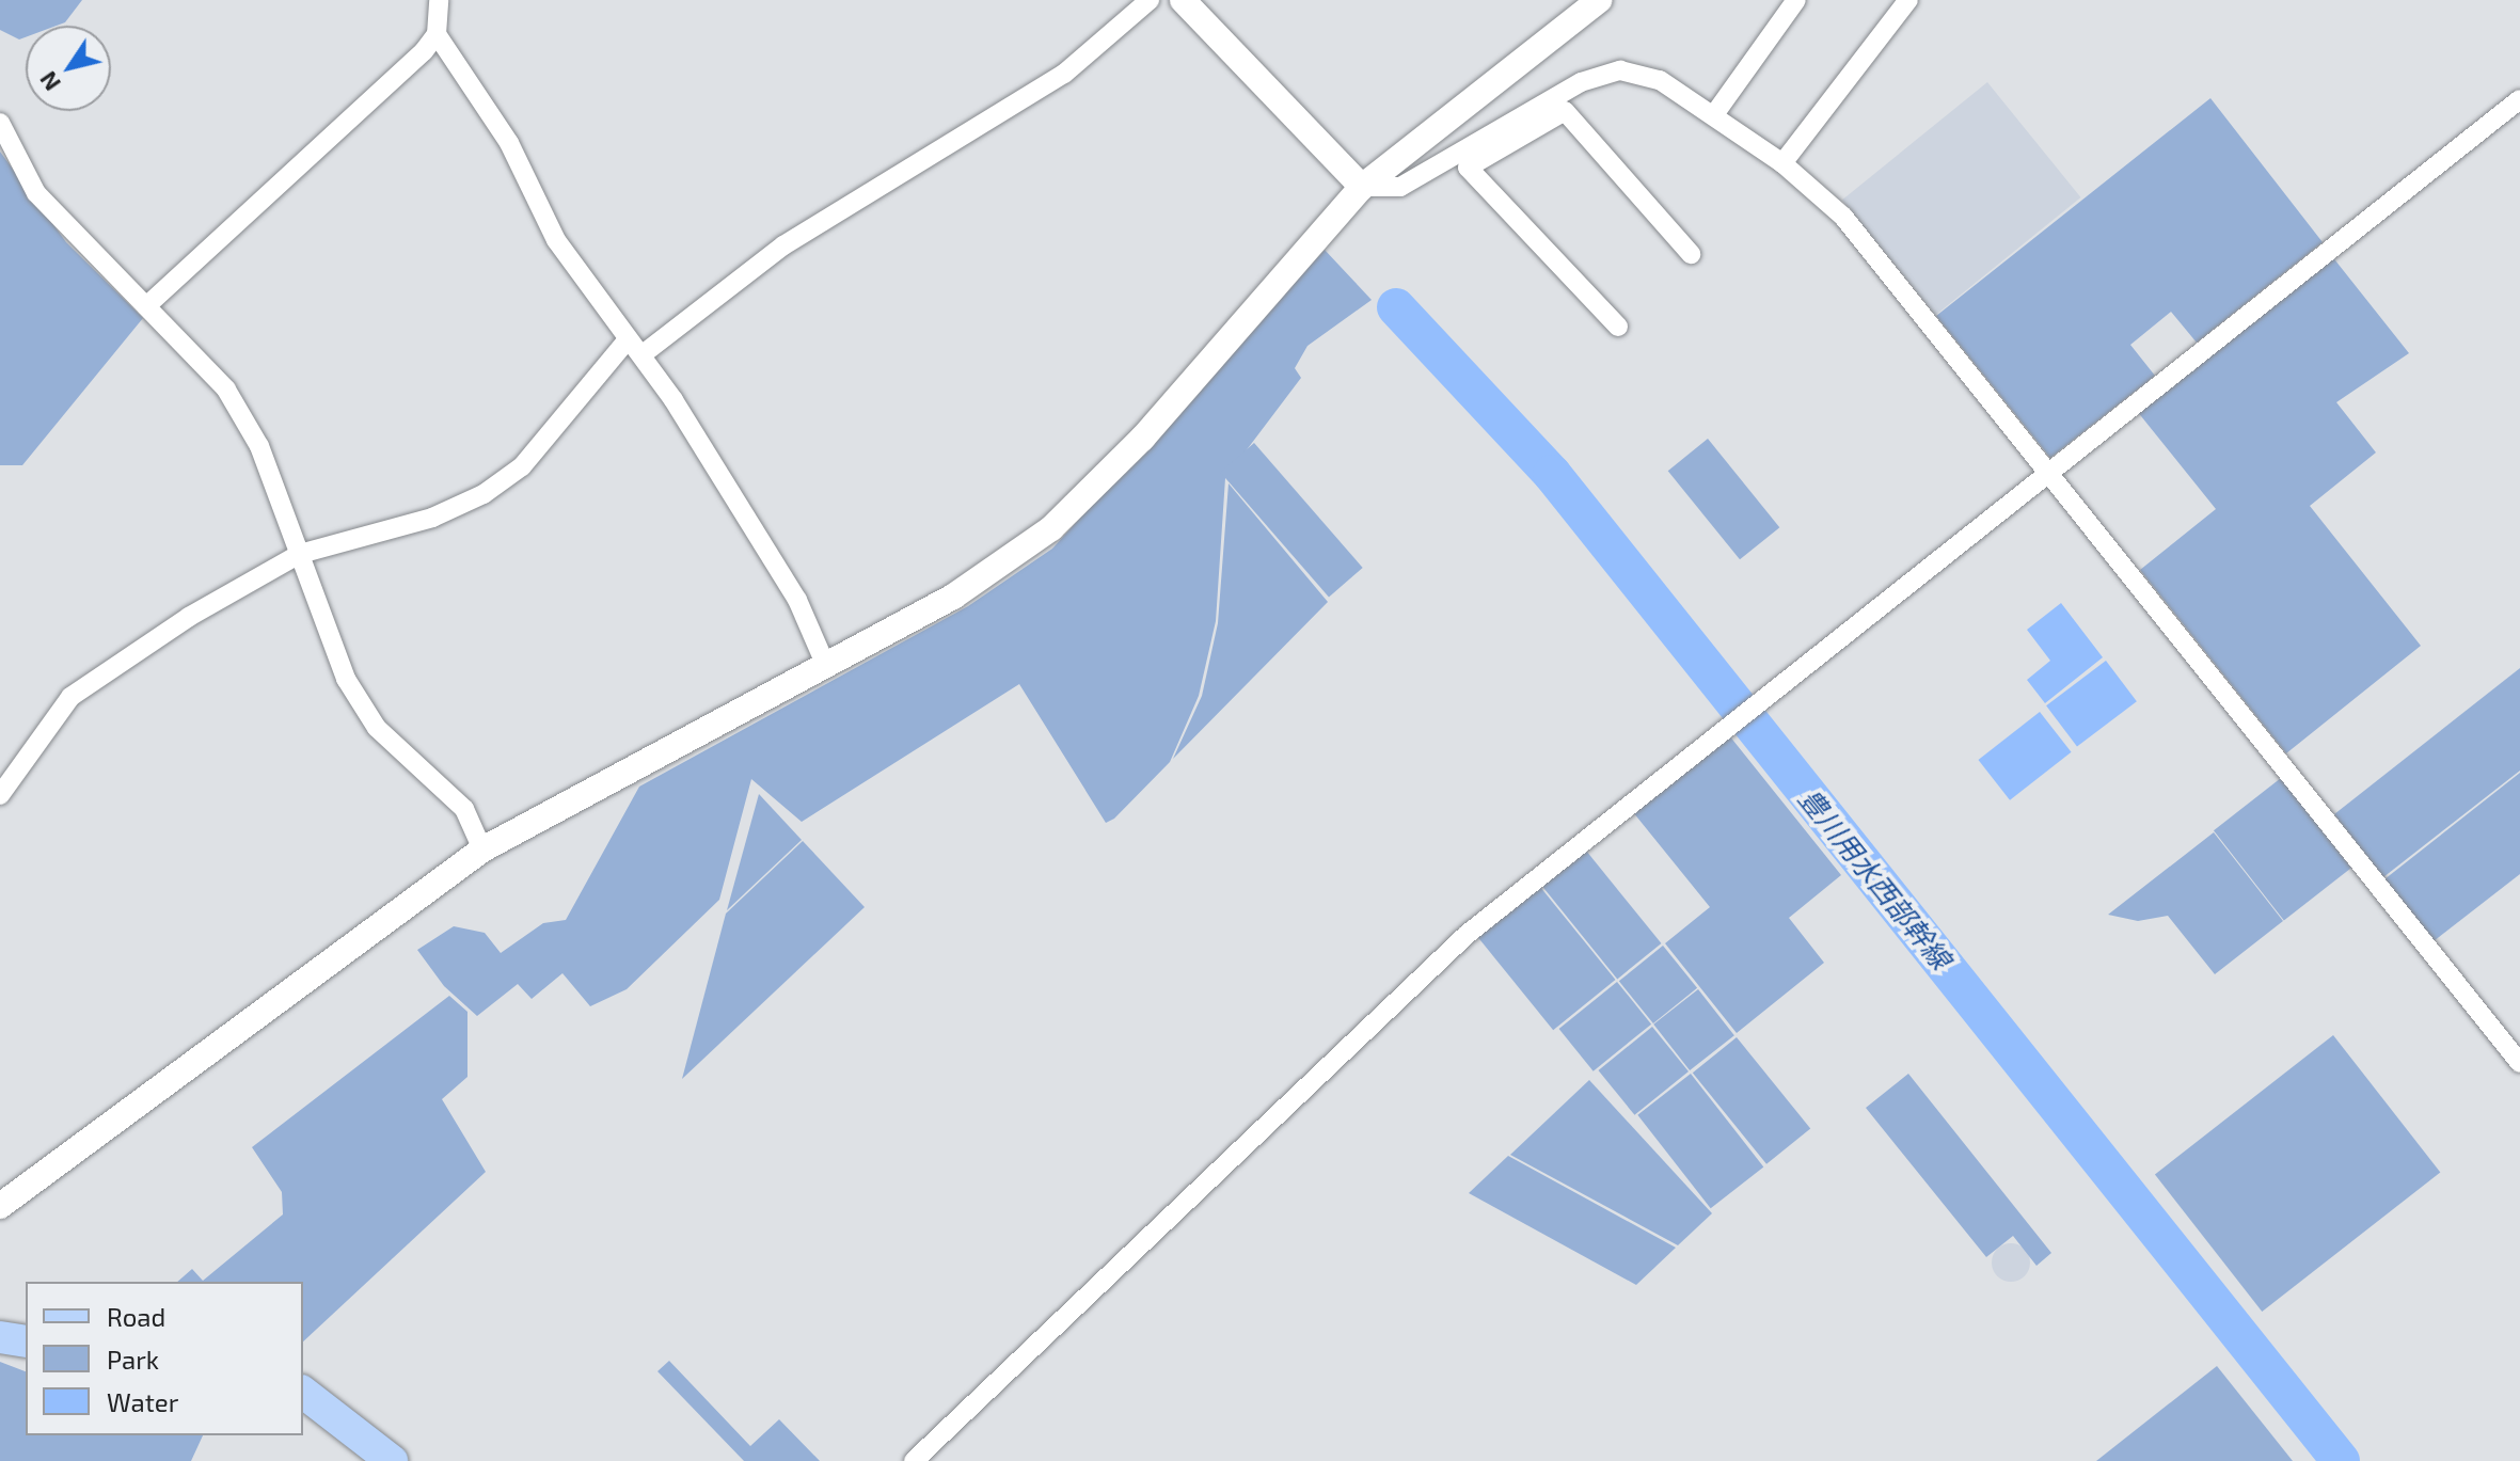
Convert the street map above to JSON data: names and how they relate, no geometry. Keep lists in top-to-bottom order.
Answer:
{
  "water": ["豊川用水西部幹線"],
  "legend": ["Road", "Park", "Water"],
  "north": "bottom left"
}
